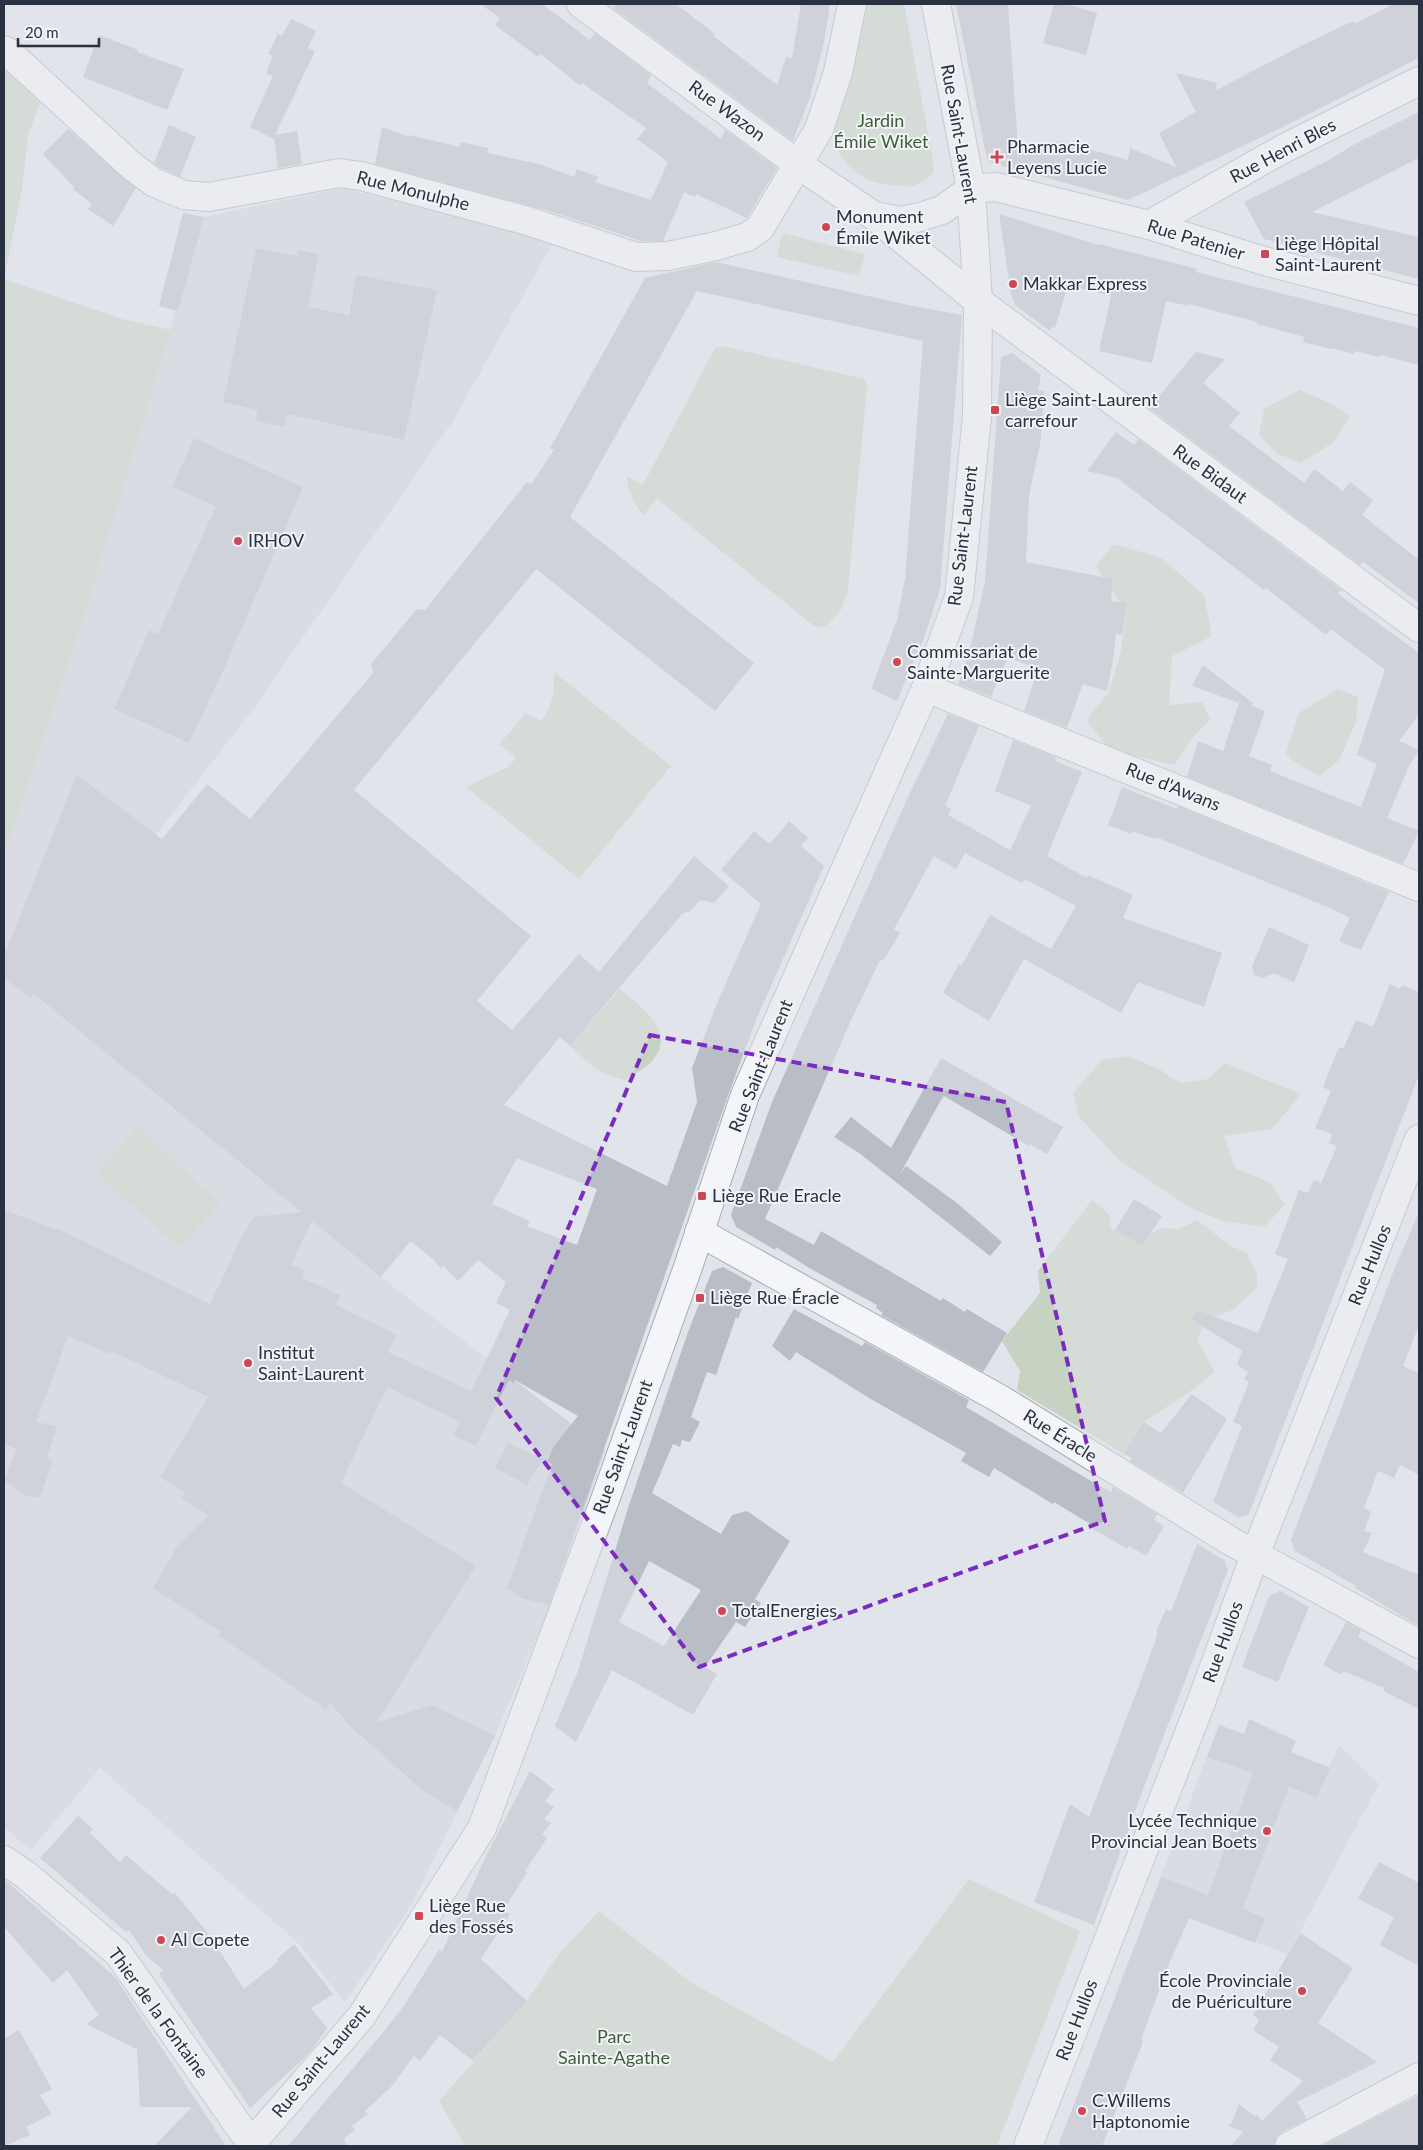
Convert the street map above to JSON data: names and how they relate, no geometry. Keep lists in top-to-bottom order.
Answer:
{
  "streets": {
    "street": [
      "Rue Wazon",
      "Rue Saint-Laurent",
      "Rue Henri Bles",
      "Rue Monulphe",
      "Rue Patenier",
      "Rue Bidaut",
      "Rue d'Awans",
      "Rue Hullos",
      "Rue Éracle",
      "Thier de la Fontaine"
    ]
  },
  "crossings": [
    ["Rue Wazon", "Rue Saint-Laurent"],
    ["Rue Wazon", "Rue Monulphe"],
    ["Rue Wazon", "Rue Patenier"],
    ["Rue Wazon", "Rue Bidaut"],
    ["Rue Saint-Laurent", "Rue Patenier"],
    ["Rue Saint-Laurent", "Rue Bidaut"],
    ["Rue Saint-Laurent", "Rue d'Awans"],
    ["Rue Saint-Laurent", "Rue Éracle"],
    ["Rue Saint-Laurent", "Thier de la Fontaine"],
    ["Rue Henri Bles", "Rue Patenier"],
    ["Rue Hullos", "Rue Éracle"]
  ],
  "parks": ["Jardin Émile Wiket", "Parc Sainte-Agathe"],
  "places": {
    "health": ["Pharmacie Leyens Lucie"],
    "other": [
      "Monument Émile Wiket",
      "Makkar Express",
      "IRHOV",
      "Commissariat de Sainte-Marguerite",
      "Institut Saint-Laurent",
      "TotalEnergies",
      "Lycée Technique Provincial Jean Boets",
      "Al Copete",
      "École Provinciale de Puériculture",
      "C.Willems Haptonomie"
    ],
    "transit": [
      "Liège Hôpital Saint-Laurent",
      "Liège Saint-Laurent carrefour",
      "Liège Rue Eracle",
      "Liège Rue Éracle",
      "Liège Rue des Fossés"
    ]
  },
  "scale_bar": "20 m"
}
